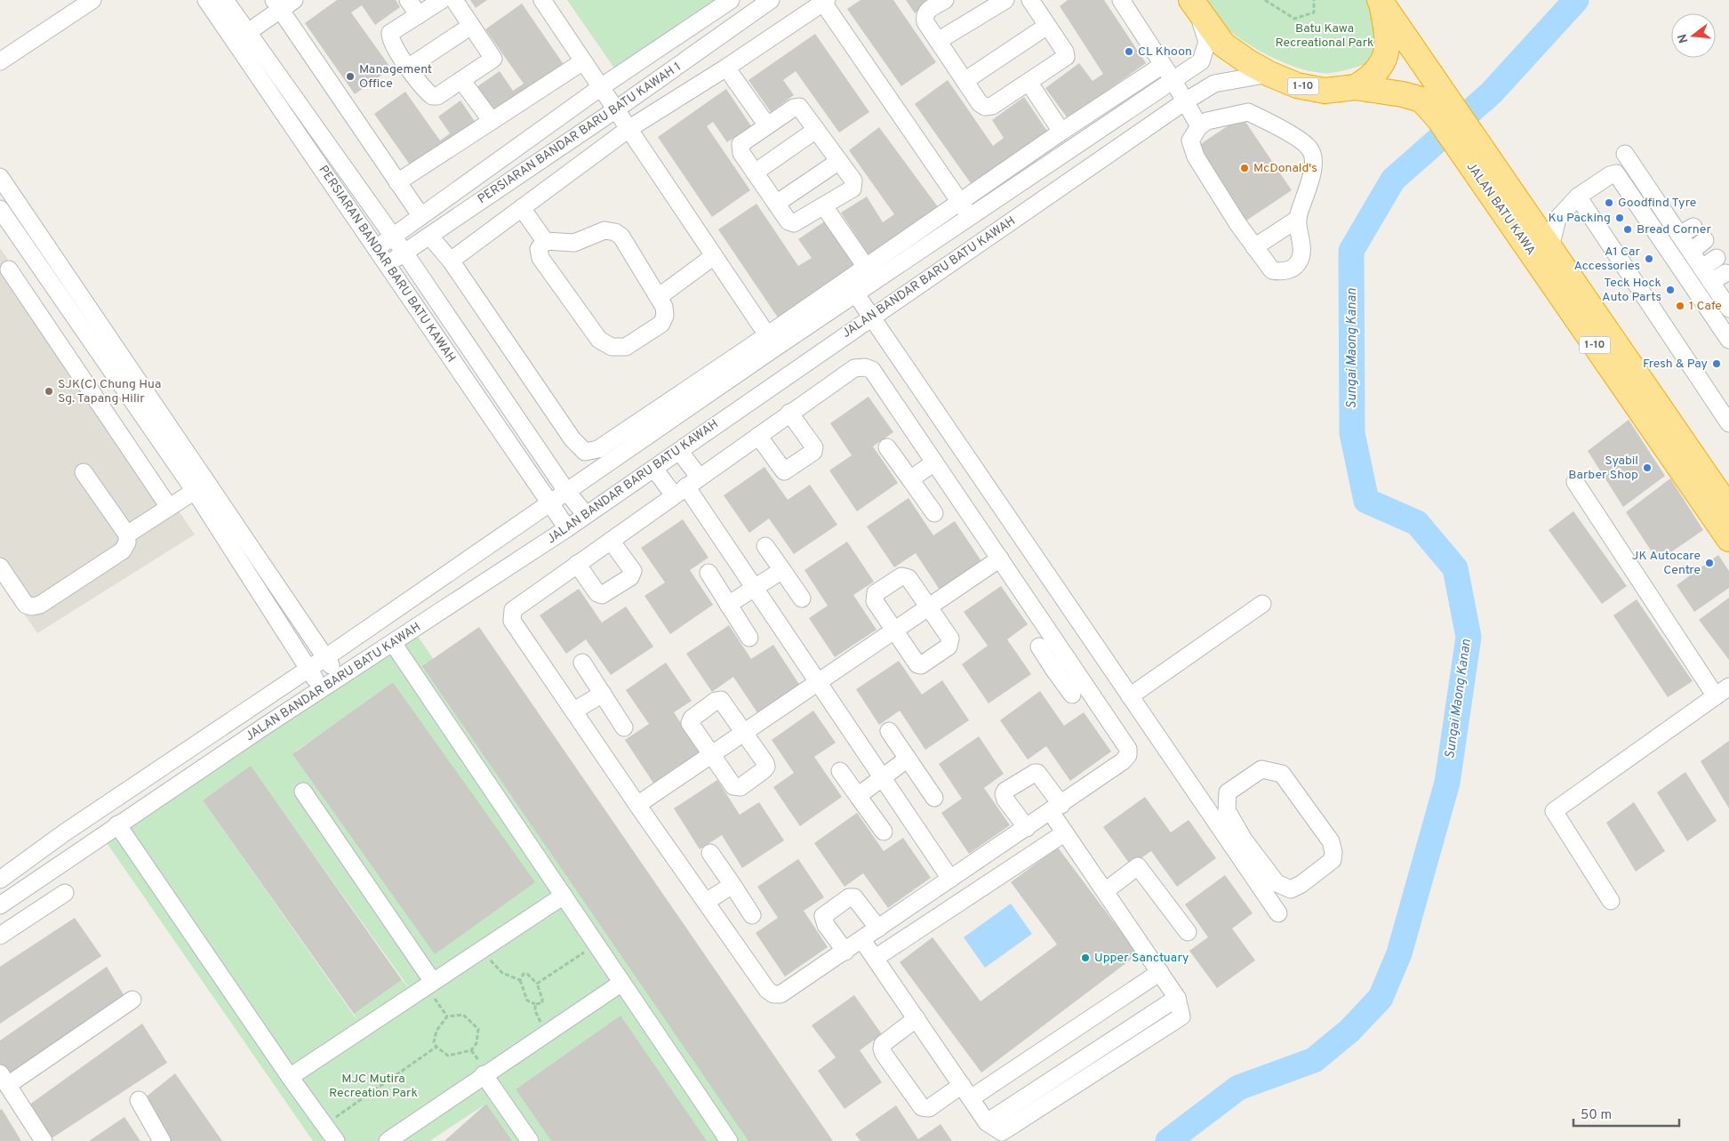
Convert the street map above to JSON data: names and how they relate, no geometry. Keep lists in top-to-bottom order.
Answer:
{
  "streets": {
    "highway": ["1-10", "JALAN BATU KAWA"],
    "street": ["PERSIARAN BANDAR BARU BATU KAWAH 1", "PERSIARAN BANDAR BARU BATU KAWAH", "JALAN BANDAR BARU BATU KAWAH"]
  },
  "crossings": [
    ["PERSIARAN BANDAR BARU BATU KAWAH 1", "PERSIARAN BANDAR BARU BATU KAWAH"],
    ["JALAN BATU KAWA", "JALAN BANDAR BARU BATU KAWAH"],
    ["PERSIARAN BANDAR BARU BATU KAWAH", "JALAN BANDAR BARU BATU KAWAH"]
  ],
  "water": ["Sungai Maong Kanan"],
  "parks": ["Batu Kawa Recreational Park", "MJC Mutira Recreation Park"],
  "places": [
    "CL Khoon",
    "Management Office",
    "McDonald's",
    "Goodfind Tyre",
    "Ku Packing",
    "Bread Corner",
    "A1 Car Accessories",
    "Teck Hock Auto Parts",
    "1 Cafe",
    "Fresh & Pay",
    "SJK(C) Chung Hua Sg. Tapang Hilir",
    "Syabil Barber Shop",
    "JK Autocare Centre",
    "Upper Sanctuary"
  ],
  "scale_bar": "50 m",
  "north": "left"
}
